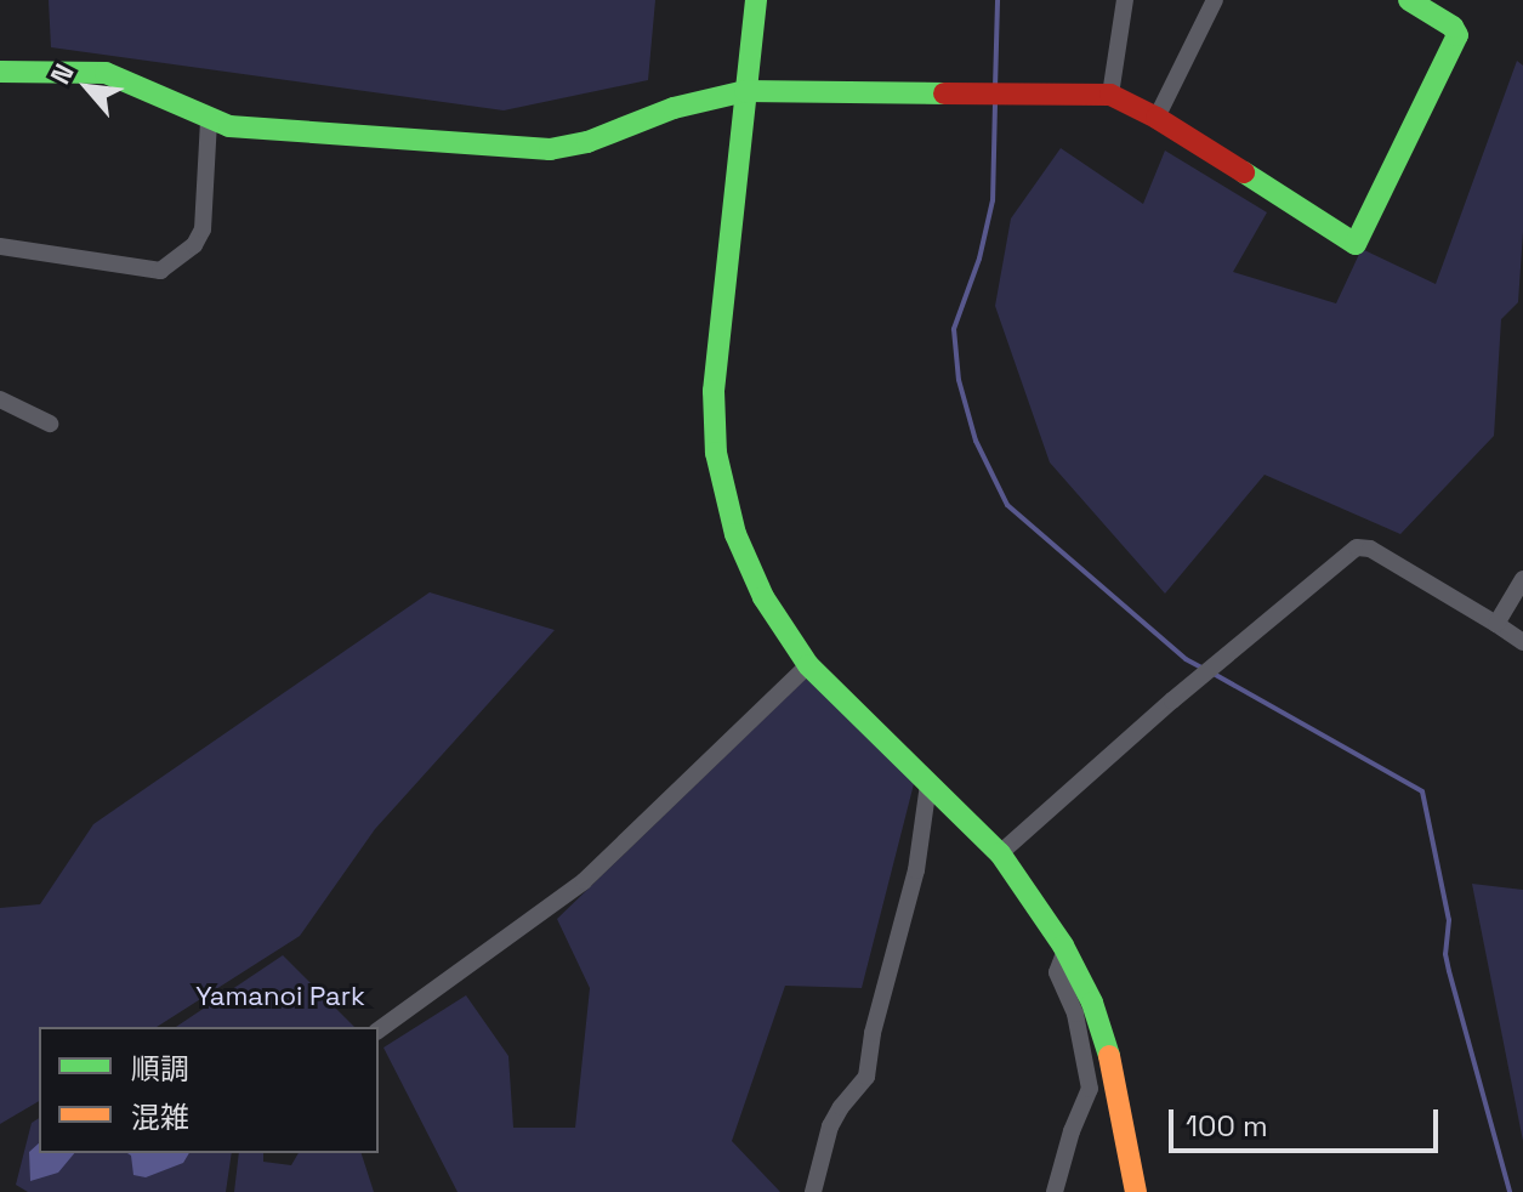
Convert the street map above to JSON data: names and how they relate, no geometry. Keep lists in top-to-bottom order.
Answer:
{
  "parks": ["Yamanoi Park"],
  "legend": ["順調", "混雑"],
  "scale_bar": "100 m",
  "north": "top left"
}
